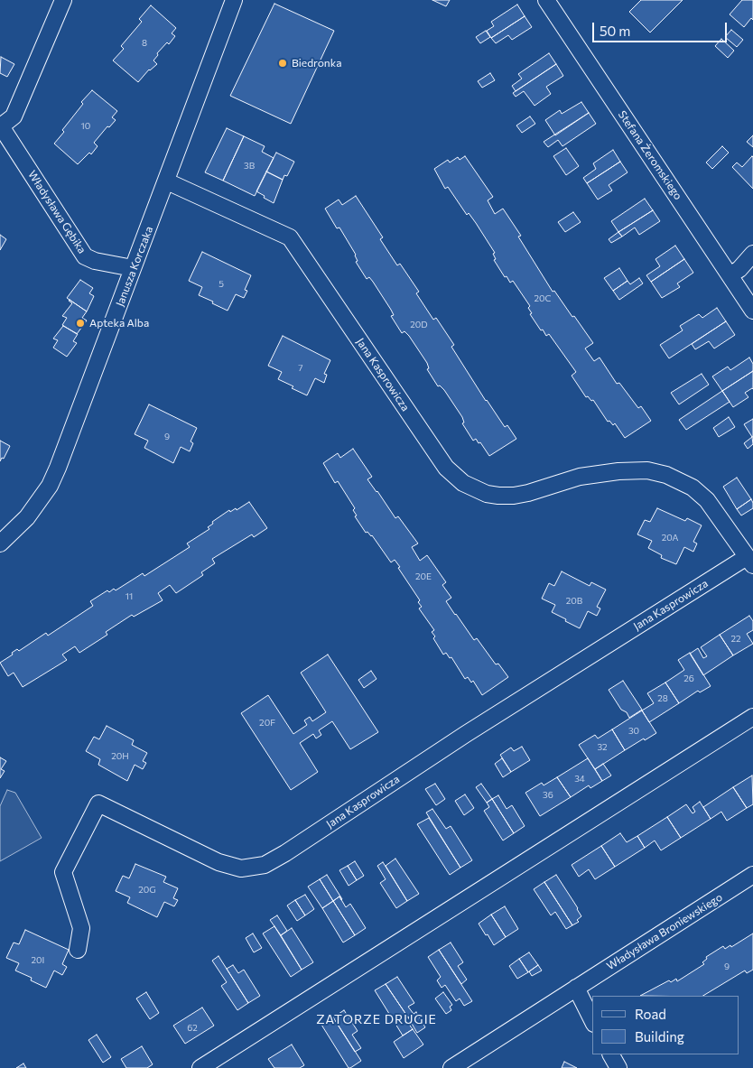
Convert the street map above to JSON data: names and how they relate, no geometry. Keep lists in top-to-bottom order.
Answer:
{
  "streets": {
    "street": [
      "Stefana Żeromskiego",
      "Władysława Gębika",
      "Janusza Korczaka",
      "Jana Kasprowicza",
      "Władysława Broniewskiego"
    ]
  },
  "crossings": [
    ["Władysława Gębika", "Janusza Korczaka"],
    ["Janusza Korczaka", "Jana Kasprowicza"]
  ],
  "districts": ["ZATORZE DRUGIE"],
  "places": ["Biedronka", "Apteka Alba"],
  "house_numbers": [
    "8",
    "10",
    "3B",
    "5",
    "20C",
    "20D",
    "7",
    "9",
    "20A",
    "20E",
    "11",
    "20B",
    "22",
    "26",
    "28",
    "20F",
    "30",
    "32",
    "20H",
    "34",
    "36",
    "20G",
    "20I",
    "9",
    "62"
  ],
  "legend": ["Road", "Building"],
  "scale_bar": "50 m"
}
